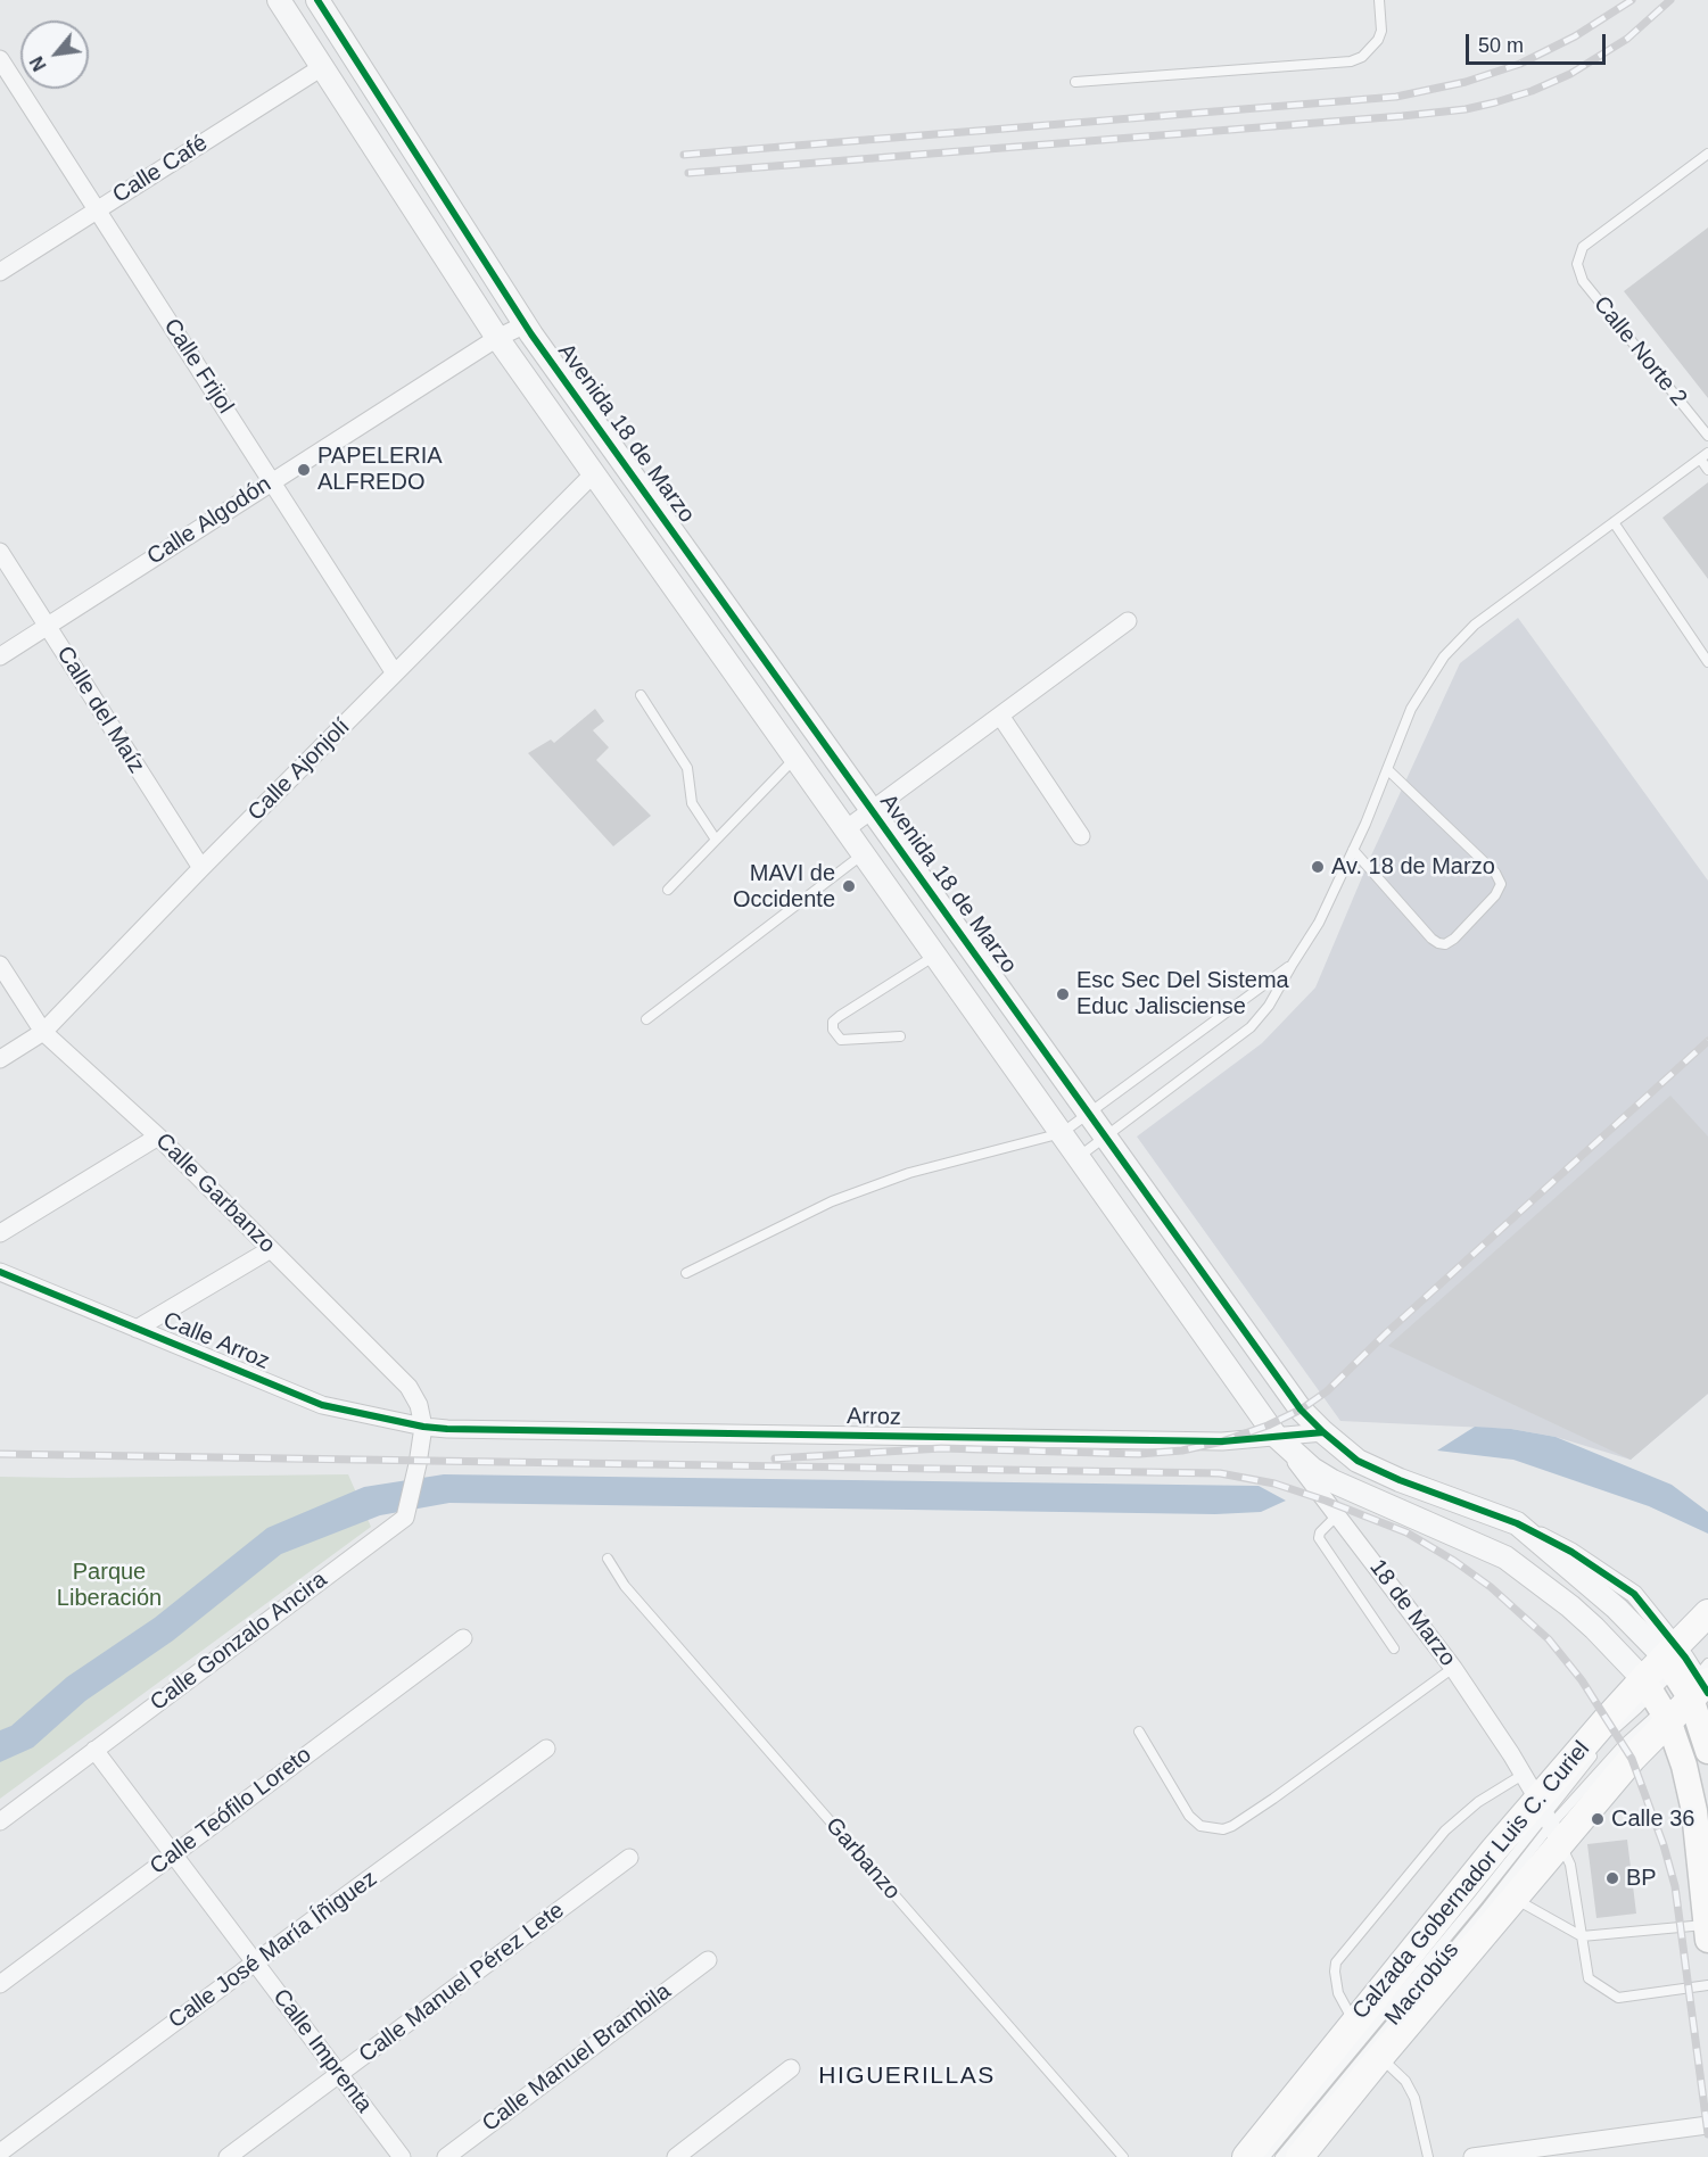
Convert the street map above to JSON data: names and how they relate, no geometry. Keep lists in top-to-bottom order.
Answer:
{
  "streets": {
    "main road": ["Calzada Gobernador Luis C. Curiel"],
    "street": [
      "Calle Café",
      "Calle Frijol",
      "Avenida 18 de Marzo",
      "Calle Algodón",
      "Calle del Maíz",
      "Calle Ajonjolí",
      "Calle Garbanzo",
      "Calle Arroz",
      "Arroz",
      "18 de Marzo",
      "Calle Gonzalo Ancira",
      "Calle Teófilo Loreto",
      "Calle José María Íñiguez",
      "Calle Manuel Pérez Lete",
      "Calle Imprenta",
      "Calle Manuel Brambila"
    ],
    "lane": ["Calle Norte 2", "Garbanzo", "Macrobús"]
  },
  "crossings": [
    ["Calle Café", "Calle Frijol"],
    ["Calle Frijol", "Calle Algodón"],
    ["Calle Frijol", "Calle Ajonjolí"],
    ["Avenida 18 de Marzo", "Calle Algodón"],
    ["Avenida 18 de Marzo", "Arroz"],
    ["Avenida 18 de Marzo", "Calzada Gobernador Luis C. Curiel"],
    ["Calle Algodón", "Calle del Maíz"],
    ["Calle del Maíz", "Calle Ajonjolí"],
    ["Calle Ajonjolí", "Calle Garbanzo"],
    ["Calle Garbanzo", "Calle Arroz"],
    ["Calle Garbanzo", "Arroz"],
    ["Calle Garbanzo", "Calle Gonzalo Ancira"],
    ["Calle Arroz", "Arroz"],
    ["Calle Arroz", "Calle Gonzalo Ancira"],
    ["Arroz", "18 de Marzo"],
    ["Arroz", "Calle Gonzalo Ancira"],
    ["18 de Marzo", "Calzada Gobernador Luis C. Curiel"],
    ["18 de Marzo", "Macrobús"],
    ["Calle Gonzalo Ancira", "Calle Imprenta"],
    ["Calle Teófilo Loreto", "Calle Imprenta"],
    ["Calzada Gobernador Luis C. Curiel", "Macrobús"],
    ["Calle José María Íñiguez", "Calle Imprenta"],
    ["Calle Manuel Pérez Lete", "Calle Imprenta"]
  ],
  "districts": ["HIGUERILLAS"],
  "parks": ["Parque Liberación"],
  "places": [
    "PAPELERIA ALFREDO",
    "Av. 18 de Marzo",
    "MAVI de Occidente",
    "Esc Sec Del Sistema Educ Jalisciense",
    "Calle 36",
    "BP"
  ],
  "scale_bar": "50 m",
  "north": "bottom left"
}
